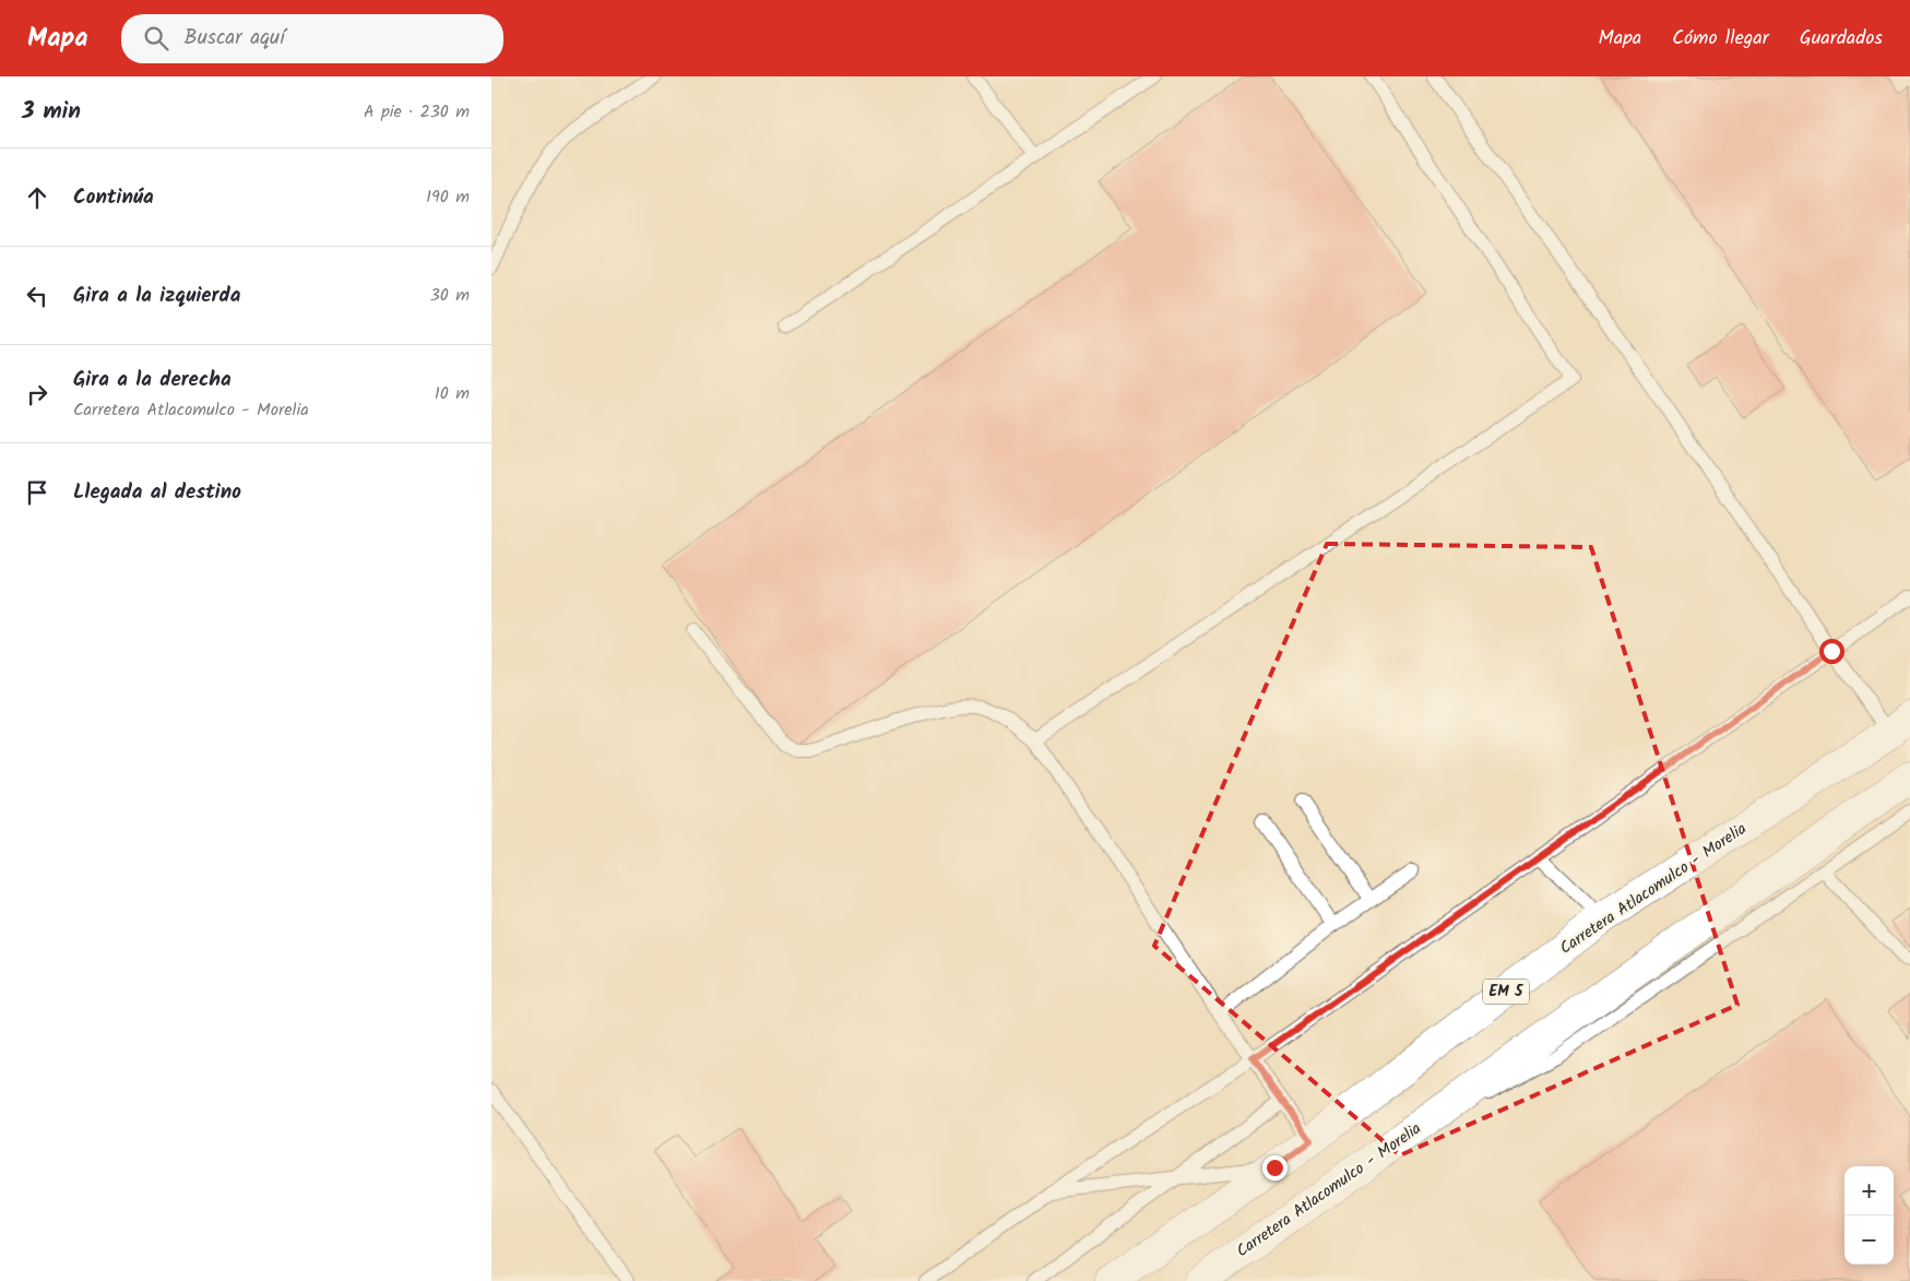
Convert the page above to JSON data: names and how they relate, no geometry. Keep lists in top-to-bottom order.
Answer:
{
  "streets": {
    "main road": ["Carretera Atlacomulco - Morelia", "EM 5"]
  },
  "page": {
    "header": "Mapa",
    "search": "Buscar aquí",
    "nav": ["Mapa", "Cómo llegar", "Guardados"],
    "heading": ["3 min", "A pie · 230 m"],
    "list": [
      ["Continúa", "190 m"],
      ["Gira a la izquierda", "30 m"],
      ["Gira a la derecha", "Carretera Atlacomulco - Morelia", "10 m"],
      "Llegada al destino"
    ],
    "map_buttons": ["+", "−"]
  }
}
